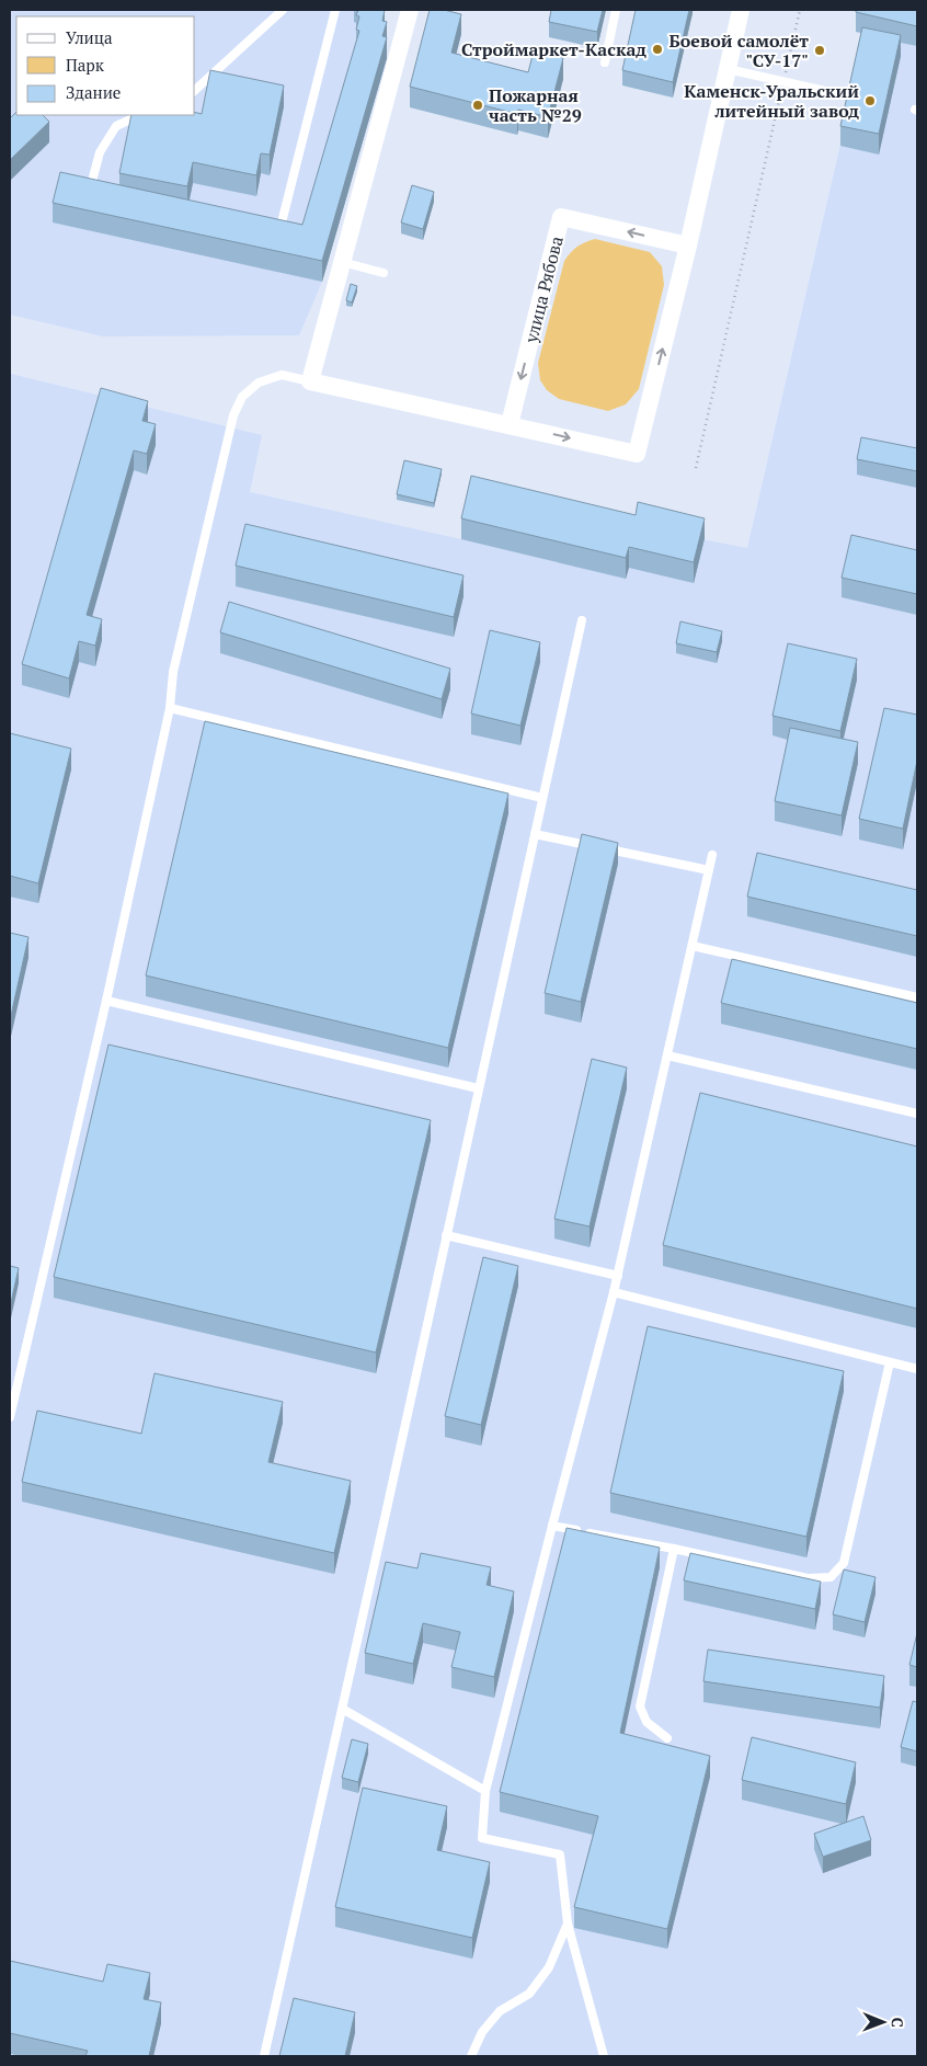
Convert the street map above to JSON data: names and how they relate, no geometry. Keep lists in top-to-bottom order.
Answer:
{
  "streets": {
    "street": ["улица Рябова"]
  },
  "places": [
    "Строймаркет-Каскад",
    "Боевой самолёт \"СУ-17\"",
    "Каменск-Уральский литейный завод",
    "Пожарная часть №29"
  ],
  "legend": ["Улица", "Парк", "Здание"],
  "north": "right"
}
